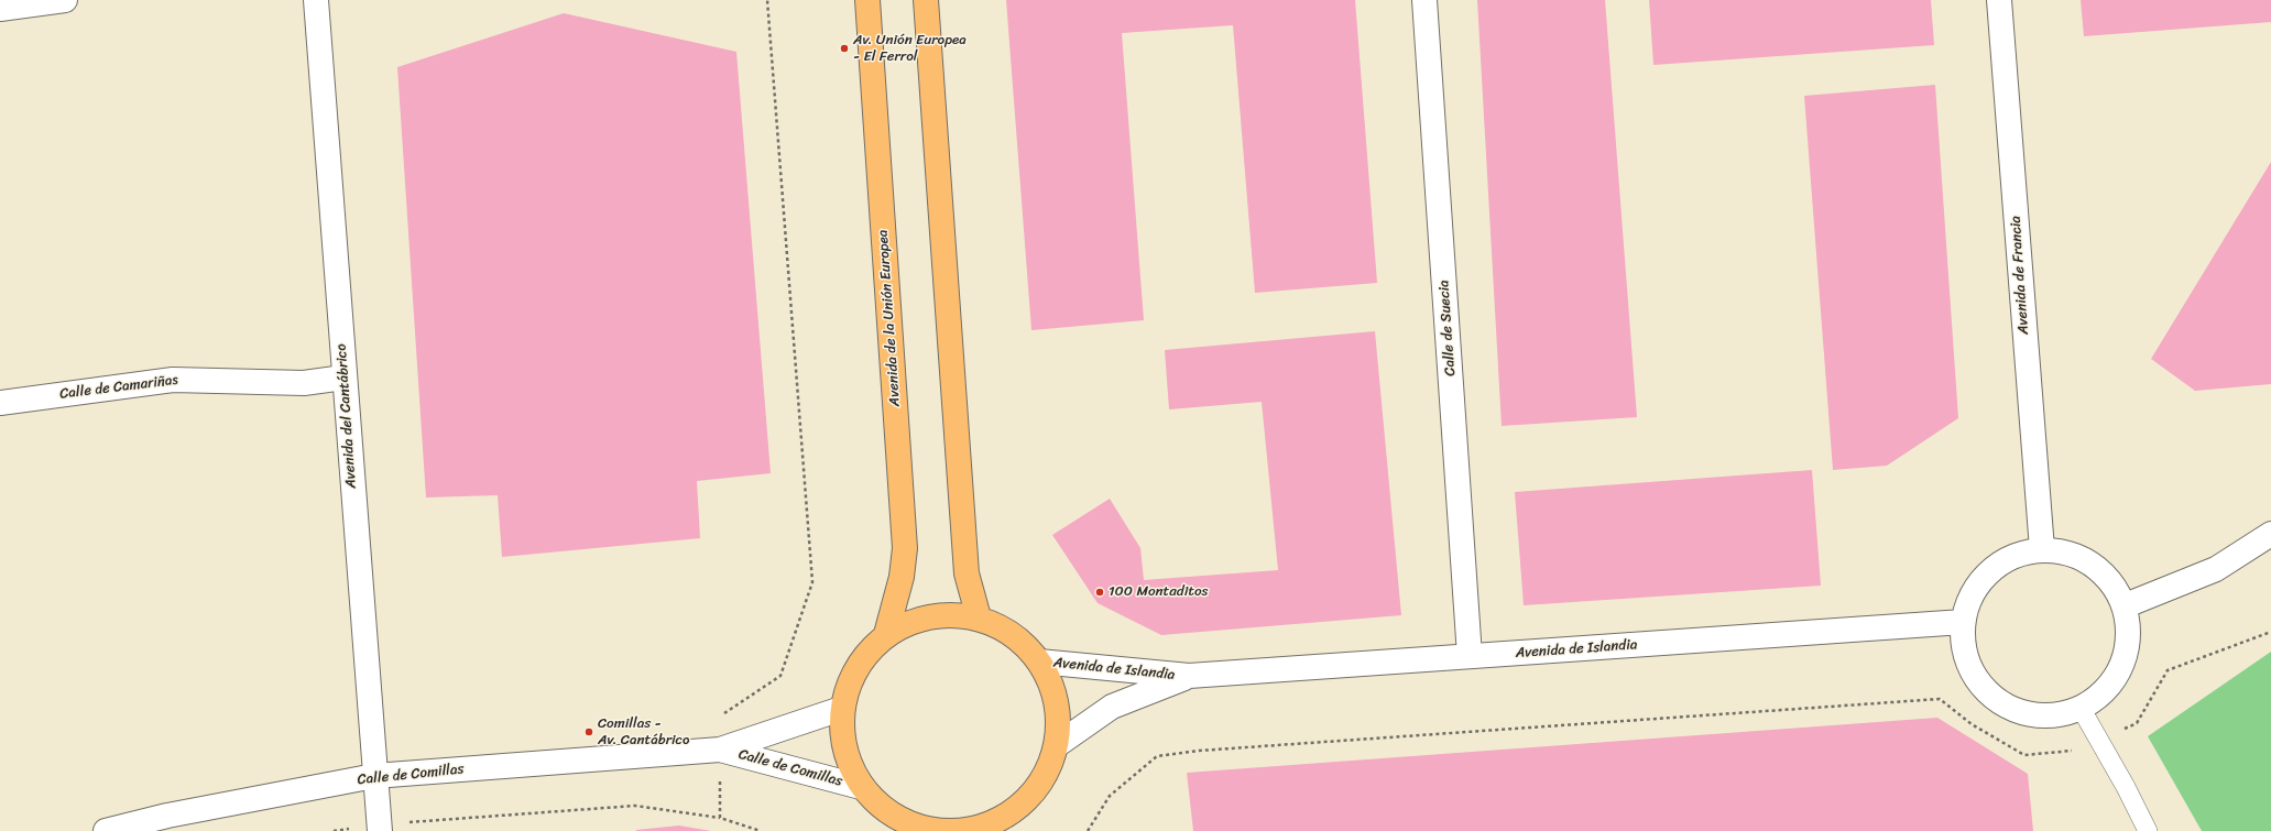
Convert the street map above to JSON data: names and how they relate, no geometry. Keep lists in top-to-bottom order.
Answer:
{
  "streets": {
    "main road": ["Avenida de la Unión Europea"],
    "street": [
      "Avenida de Francia",
      "Calle de Suecia",
      "Calle de Camariñas",
      "Avenida del Cantábrico",
      "Avenida de Islandia",
      "Calle de Comillas"
    ]
  },
  "crossings": [
    ["Calle de Suecia", "Avenida de Islandia"],
    ["Calle de Camariñas", "Avenida del Cantábrico"],
    ["Avenida del Cantábrico", "Calle de Comillas"]
  ],
  "places": ["Av. Unión Europea - El Ferrol", "100 Montaditos", "Comillas - Av. Cantábrico"]
}
